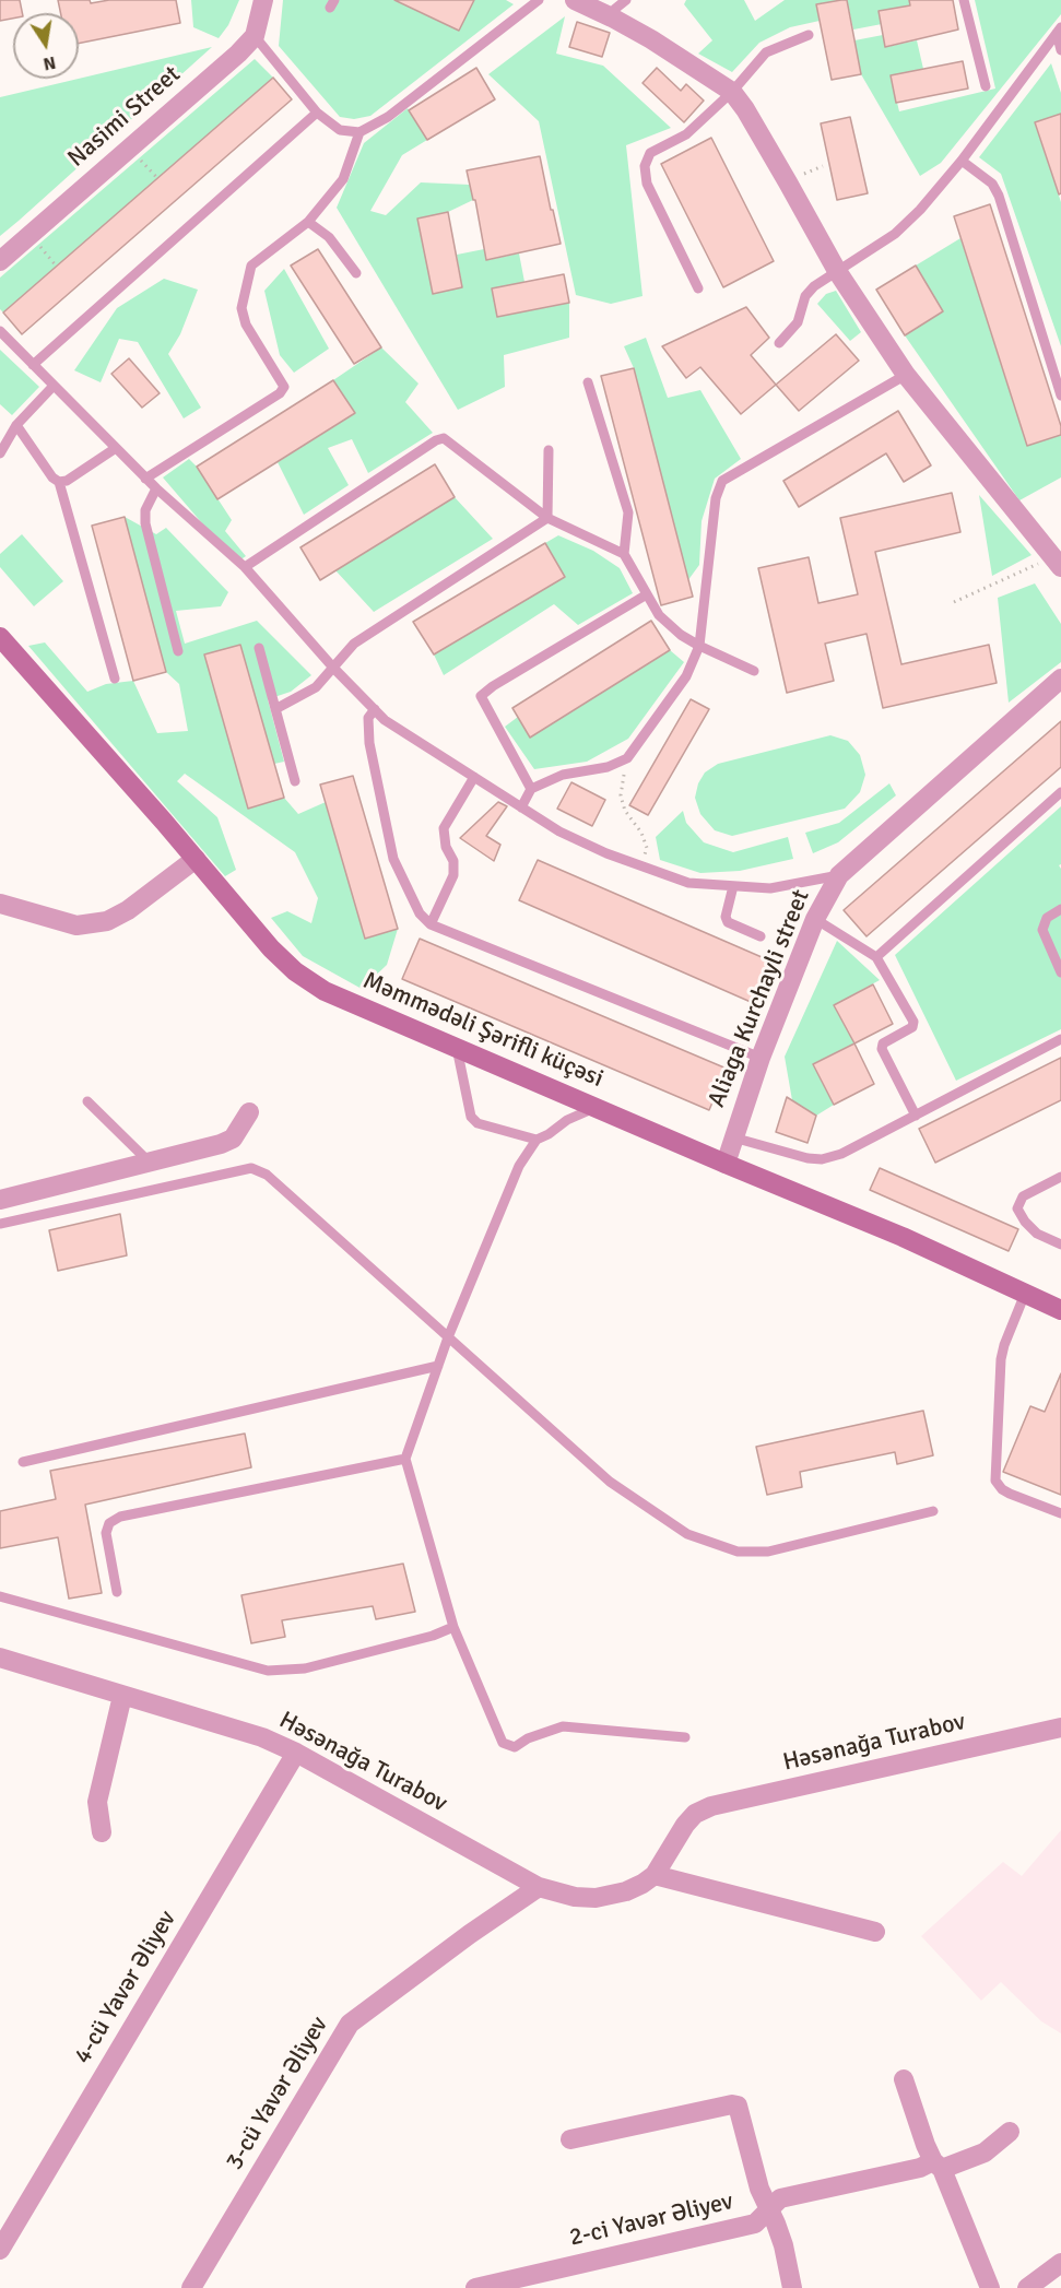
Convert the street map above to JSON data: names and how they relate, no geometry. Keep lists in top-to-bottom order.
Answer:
{
  "streets": {
    "street": [
      "Nasimi Street",
      "Aliaga Kurchayli street",
      "Məmmədəli Şərifli küçəsi",
      "Həsənağa Turabov",
      "4-cü Yavər Əliyev",
      "3-cü Yavər Əliyev",
      "2-ci Yavər Əliyev"
    ]
  },
  "crossings": [
    ["Aliaga Kurchayli street", "Məmmədəli Şərifli küçəsi"],
    ["Həsənağa Turabov", "4-cü Yavər Əliyev"],
    ["Həsənağa Turabov", "3-cü Yavər Əliyev"]
  ],
  "north": "bottom"
}
